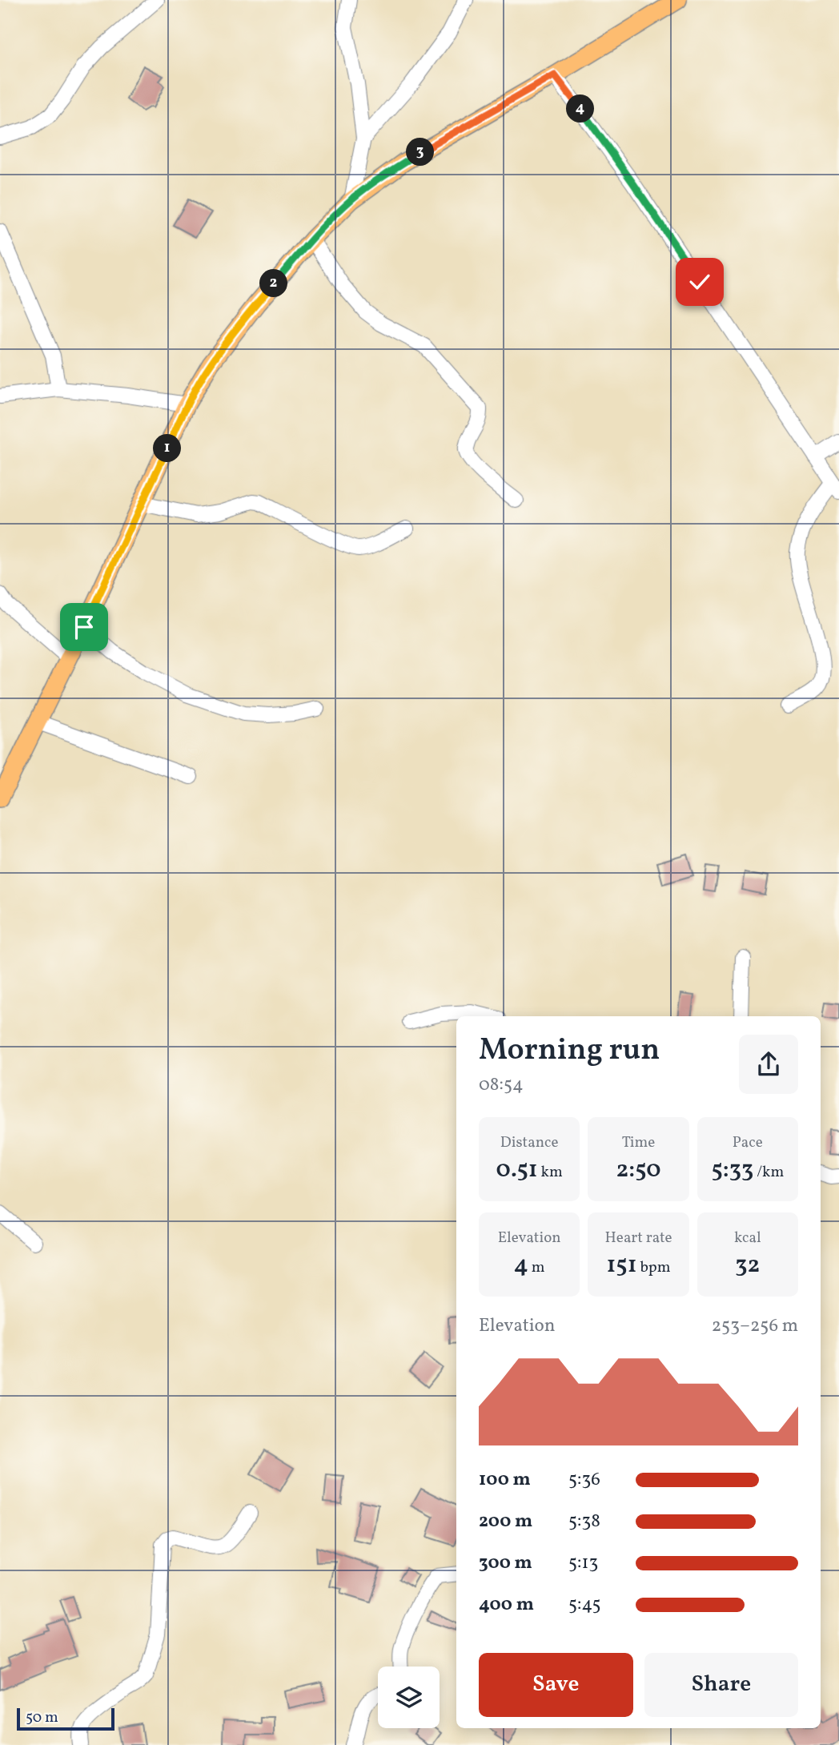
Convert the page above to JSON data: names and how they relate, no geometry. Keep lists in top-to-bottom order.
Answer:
{
  "scale_bar": "50 m",
  "page": {
    "pins": [
      "4",
      "3",
      "2",
      "1"
    ],
    "heading": ["Morning run", "08:54"],
    "stats": [
      ["Distance", "0.51 km"],
      ["Time", "2:50"],
      ["Pace", "5:33 /km"],
      ["Elevation", "4 m"],
      ["Heart rate", "151 bpm"],
      ["kcal", "32"]
    ],
    "chart": ["Elevation", "253–256 m"],
    "list": [
      {
        "name": "100 m",
        "note": "5:36"
      },
      {
        "name": "200 m",
        "note": "5:38"
      },
      {
        "name": "300 m",
        "note": "5:13"
      },
      {
        "name": "400 m",
        "note": "5:45"
      }
    ],
    "buttons": ["Save", "Share"],
    "scale": "50 m"
  }
}
